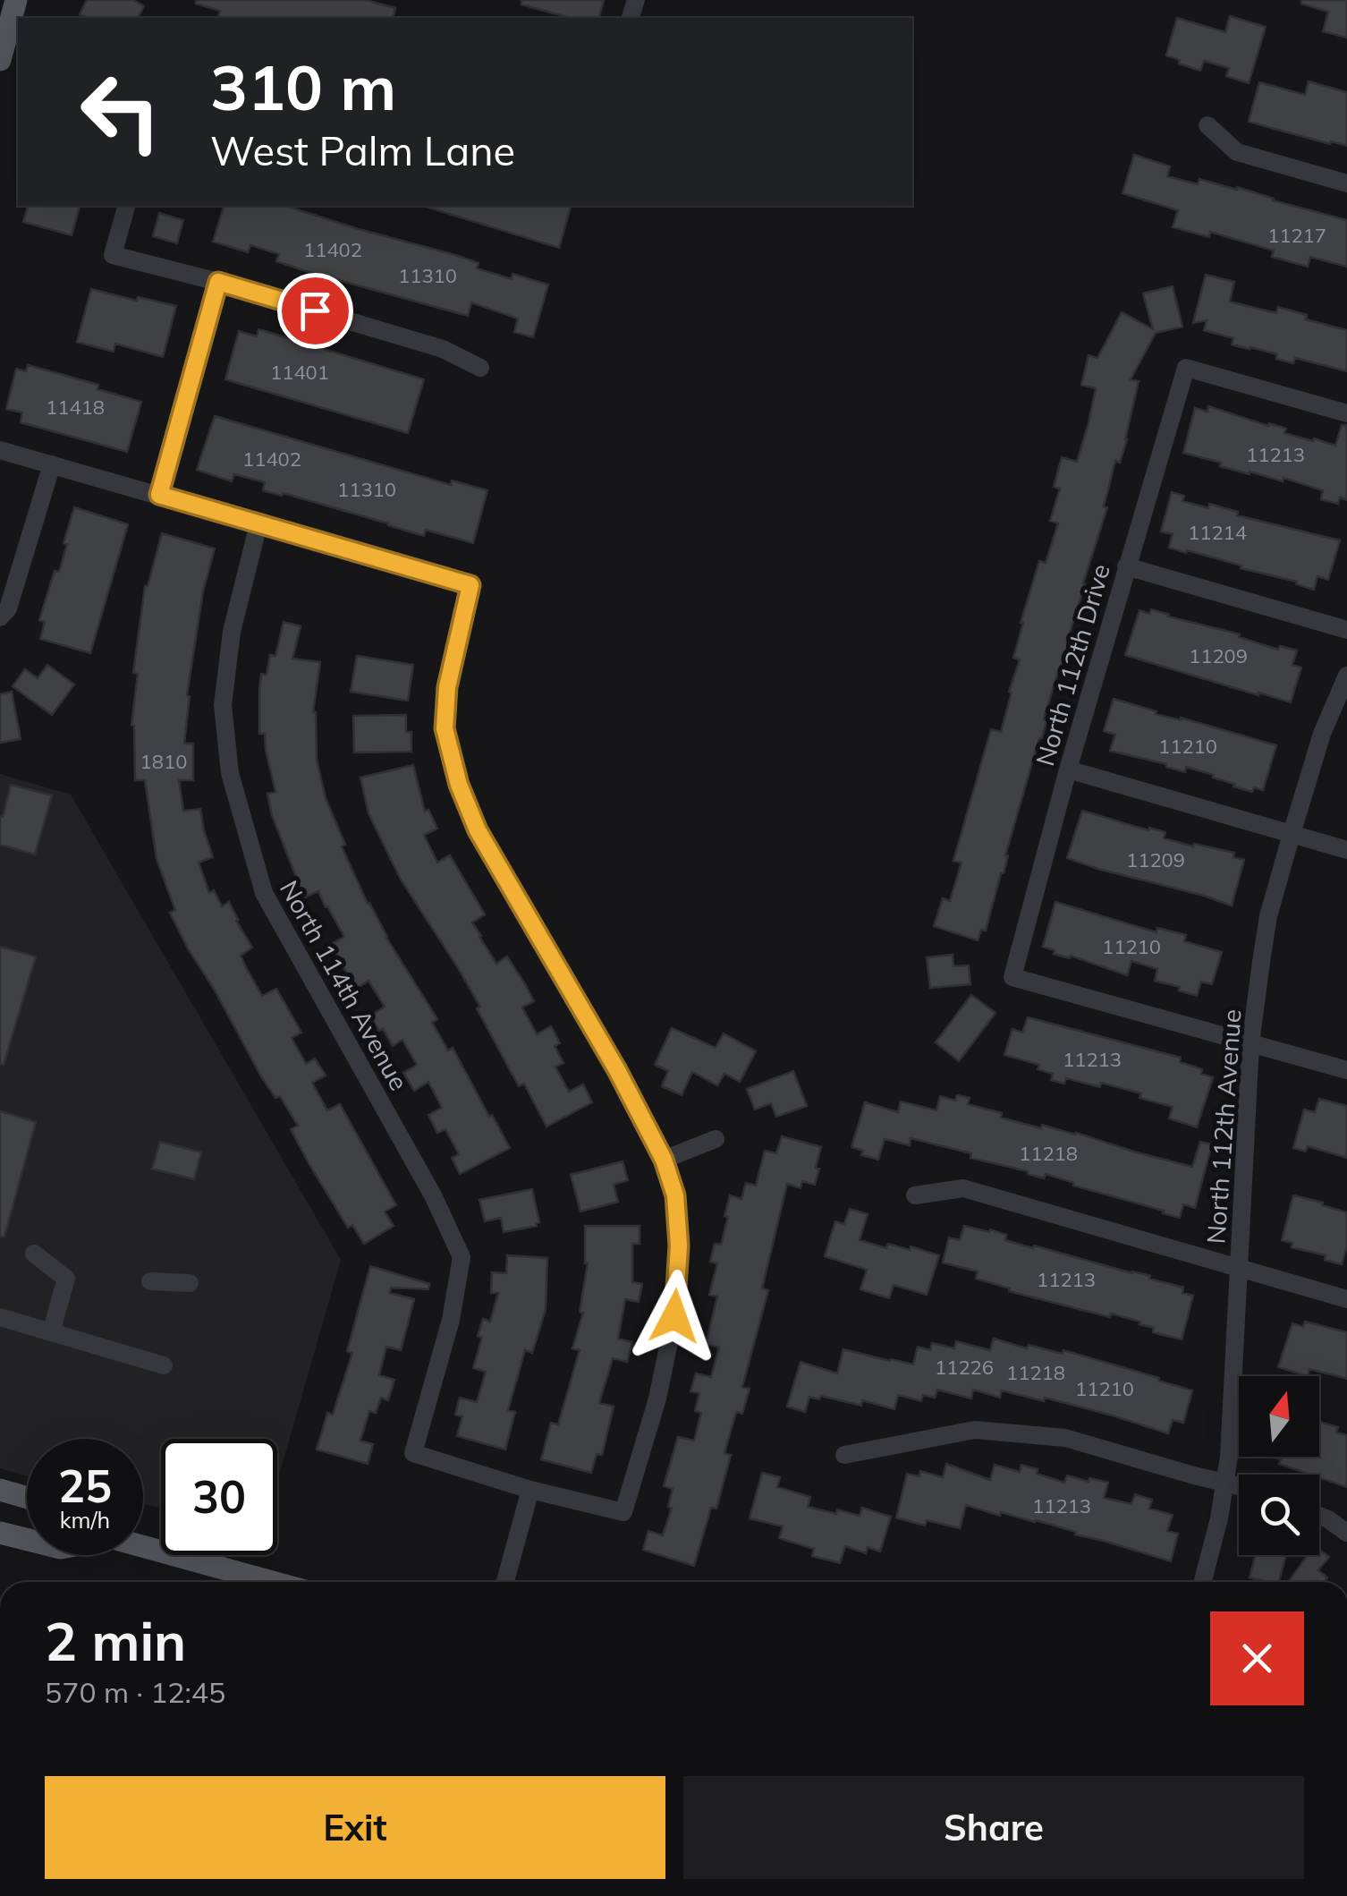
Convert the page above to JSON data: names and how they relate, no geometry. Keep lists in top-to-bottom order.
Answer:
{
  "streets": {
    "street": ["North 112th Drive", "North 114th Avenue", "North 112th Avenue"]
  },
  "crossings": [
    ["North 112th Drive", "North 112th Avenue"]
  ],
  "house_numbers": [
    "11217",
    "11402",
    "11310",
    "11401",
    "11418",
    "11213",
    "11402",
    "11310",
    "11214",
    "11209",
    "11210",
    "1810",
    "11209",
    "11210",
    "11213",
    "11218",
    "11213",
    "11226",
    "11218",
    "11210",
    "11213"
  ],
  "north": "top",
  "page": {
    "turn": ["310 m", "West Palm Lane"],
    "speed": "25 km/h",
    "limit": "30",
    "heading": ["2 min", "570 m · 12:45"],
    "buttons": ["Exit", "Share"]
  }
}
